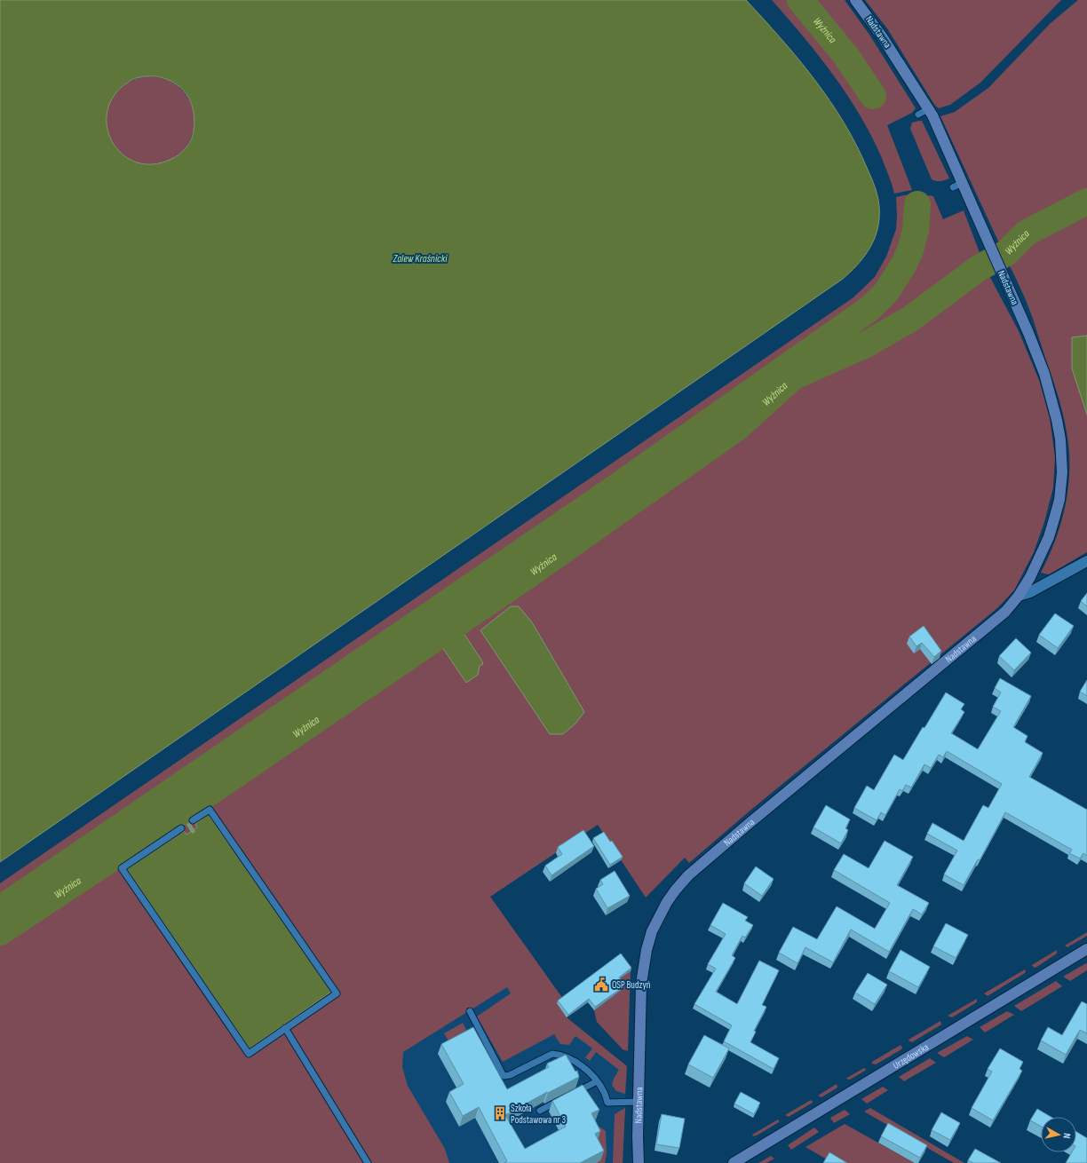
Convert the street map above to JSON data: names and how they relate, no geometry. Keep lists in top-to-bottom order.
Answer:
{
  "streets": {
    "street": ["Nadstawna", "Urzędowska"]
  },
  "water": ["Wyżnica", "Zalew Kraśnicki"],
  "places": {
    "public building": ["OSP Budzyń"],
    "building": ["Szkoła Podstawowa nr 3"]
  },
  "north": "right"
}
